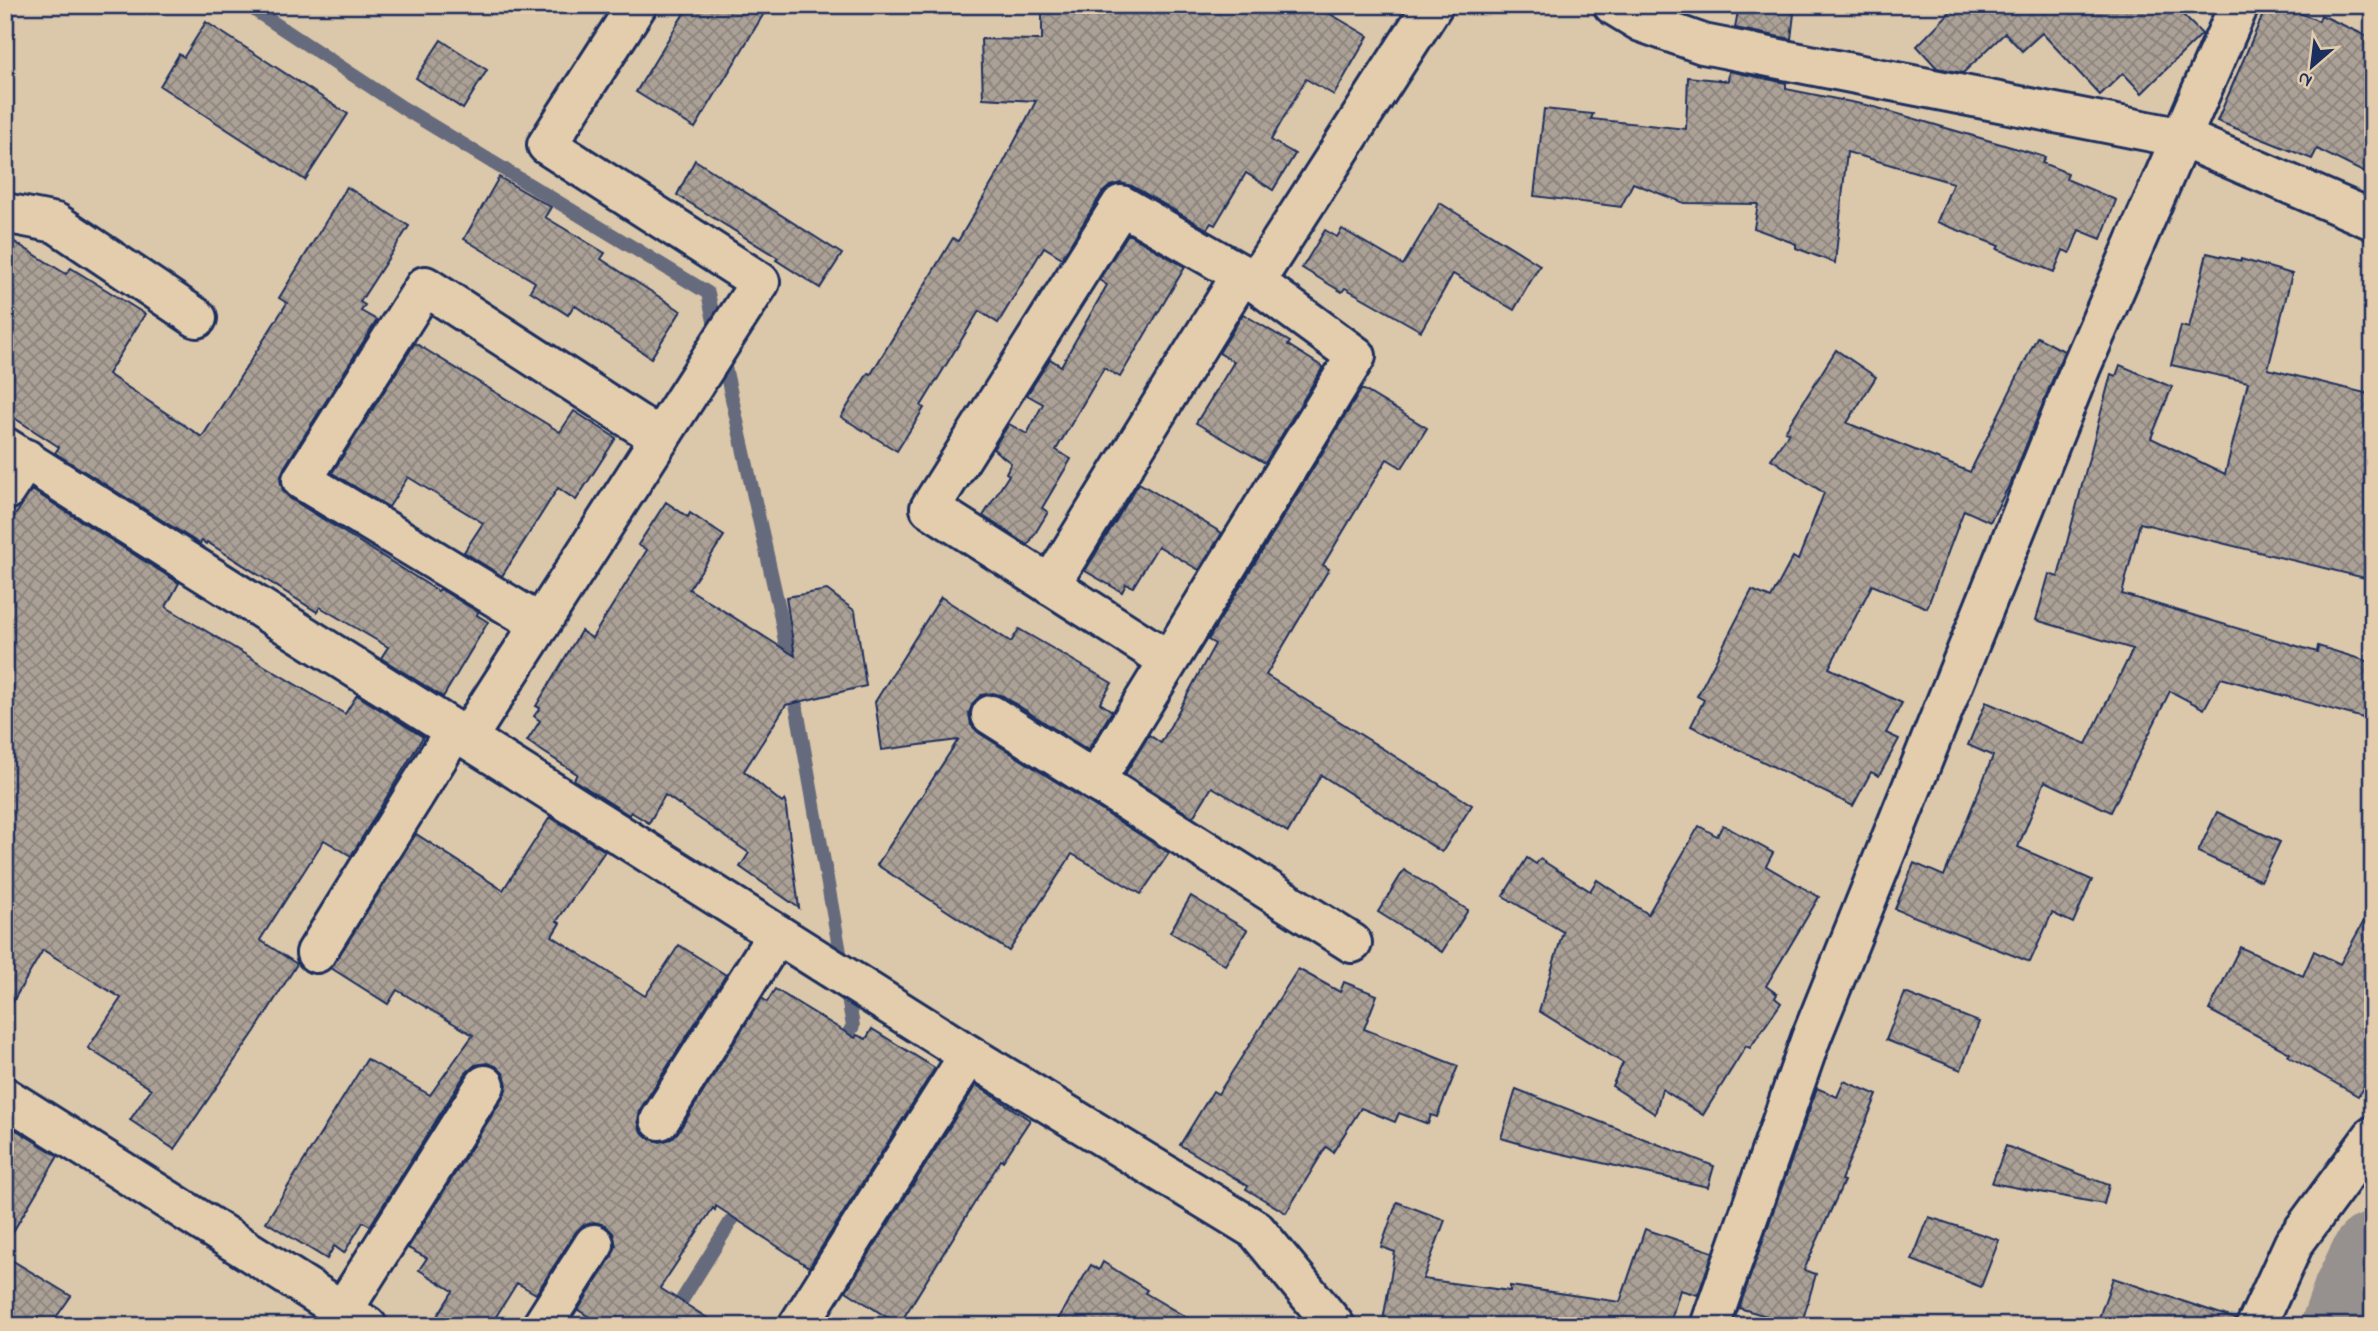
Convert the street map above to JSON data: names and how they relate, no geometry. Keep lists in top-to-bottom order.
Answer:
{
  "north": "bottom left"
}
